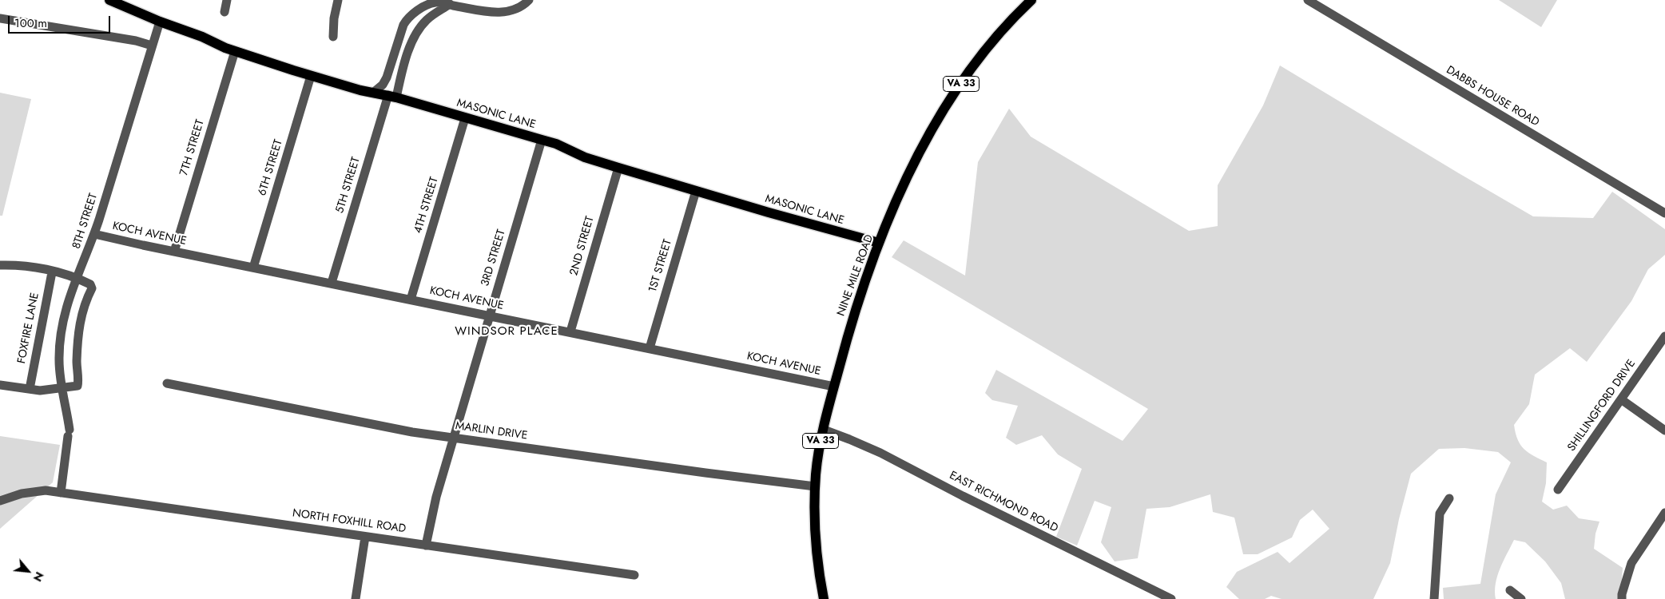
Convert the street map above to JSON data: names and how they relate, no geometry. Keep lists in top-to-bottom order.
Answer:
{
  "streets": {
    "main road": ["VA 33", "MASONIC LANE", "NINE MILE ROAD"],
    "street": [
      "DABBS HOUSE ROAD",
      "7TH STREET",
      "6TH STREET",
      "5TH STREET",
      "4TH STREET",
      "8TH STREET",
      "KOCH AVENUE",
      "2ND STREET",
      "3RD STREET",
      "1ST STREET",
      "FOXFIRE LANE",
      "SHILLINGFORD DRIVE",
      "MARLIN DRIVE",
      "EAST RICHMOND ROAD",
      "NORTH FOXHILL ROAD"
    ]
  },
  "crossings": [
    ["MASONIC LANE", "7TH STREET"],
    ["MASONIC LANE", "6TH STREET"],
    ["MASONIC LANE", "5TH STREET"],
    ["MASONIC LANE", "4TH STREET"],
    ["MASONIC LANE", "8TH STREET"],
    ["MASONIC LANE", "2ND STREET"],
    ["MASONIC LANE", "3RD STREET"],
    ["MASONIC LANE", "1ST STREET"],
    ["MASONIC LANE", "NINE MILE ROAD"],
    ["7TH STREET", "KOCH AVENUE"],
    ["6TH STREET", "KOCH AVENUE"],
    ["5TH STREET", "KOCH AVENUE"],
    ["4TH STREET", "KOCH AVENUE"],
    ["8TH STREET", "KOCH AVENUE"],
    ["8TH STREET", "NORTH FOXHILL ROAD"],
    ["KOCH AVENUE", "2ND STREET"],
    ["KOCH AVENUE", "3RD STREET"],
    ["KOCH AVENUE", "1ST STREET"],
    ["KOCH AVENUE", "NINE MILE ROAD"],
    ["3RD STREET", "MARLIN DRIVE"],
    ["3RD STREET", "NORTH FOXHILL ROAD"],
    ["NINE MILE ROAD", "MARLIN DRIVE"],
    ["NINE MILE ROAD", "EAST RICHMOND ROAD"]
  ],
  "districts": ["WINDSOR PLACE"],
  "scale_bar": "100 m",
  "north": "bottom right"
}
